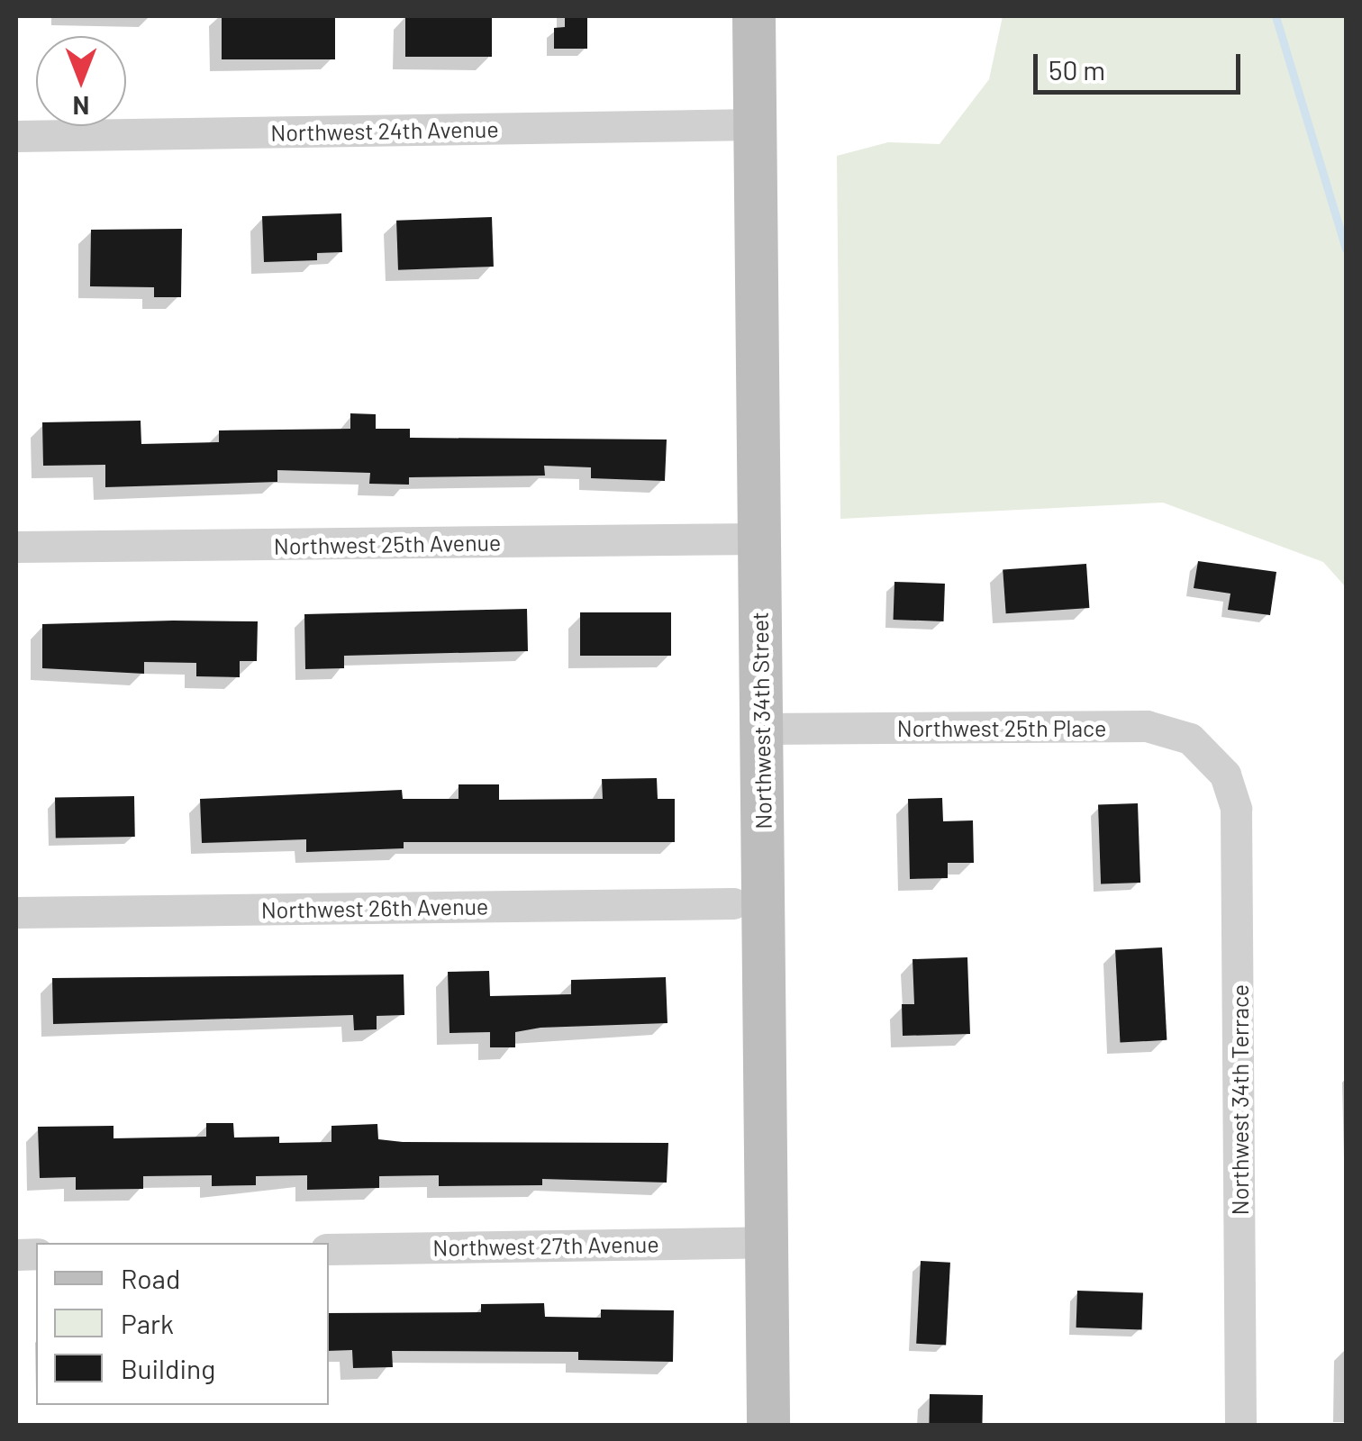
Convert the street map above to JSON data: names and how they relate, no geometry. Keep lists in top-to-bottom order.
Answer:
{
  "streets": {
    "main road": ["Northwest 34th Street"],
    "street": [
      "Northwest 24th Avenue",
      "Northwest 25th Avenue",
      "Northwest 25th Place",
      "Northwest 26th Avenue",
      "Northwest 34th Terrace",
      "Northwest 27th Avenue"
    ]
  },
  "crossings": [
    ["Northwest 24th Avenue", "Northwest 34th Street"],
    ["Northwest 25th Avenue", "Northwest 34th Street"],
    ["Northwest 34th Street", "Northwest 25th Place"],
    ["Northwest 34th Street", "Northwest 27th Avenue"],
    ["Northwest 25th Place", "Northwest 34th Terrace"]
  ],
  "legend": ["Road", "Park", "Building"],
  "scale_bar": "50 m",
  "north": "bottom"
}
